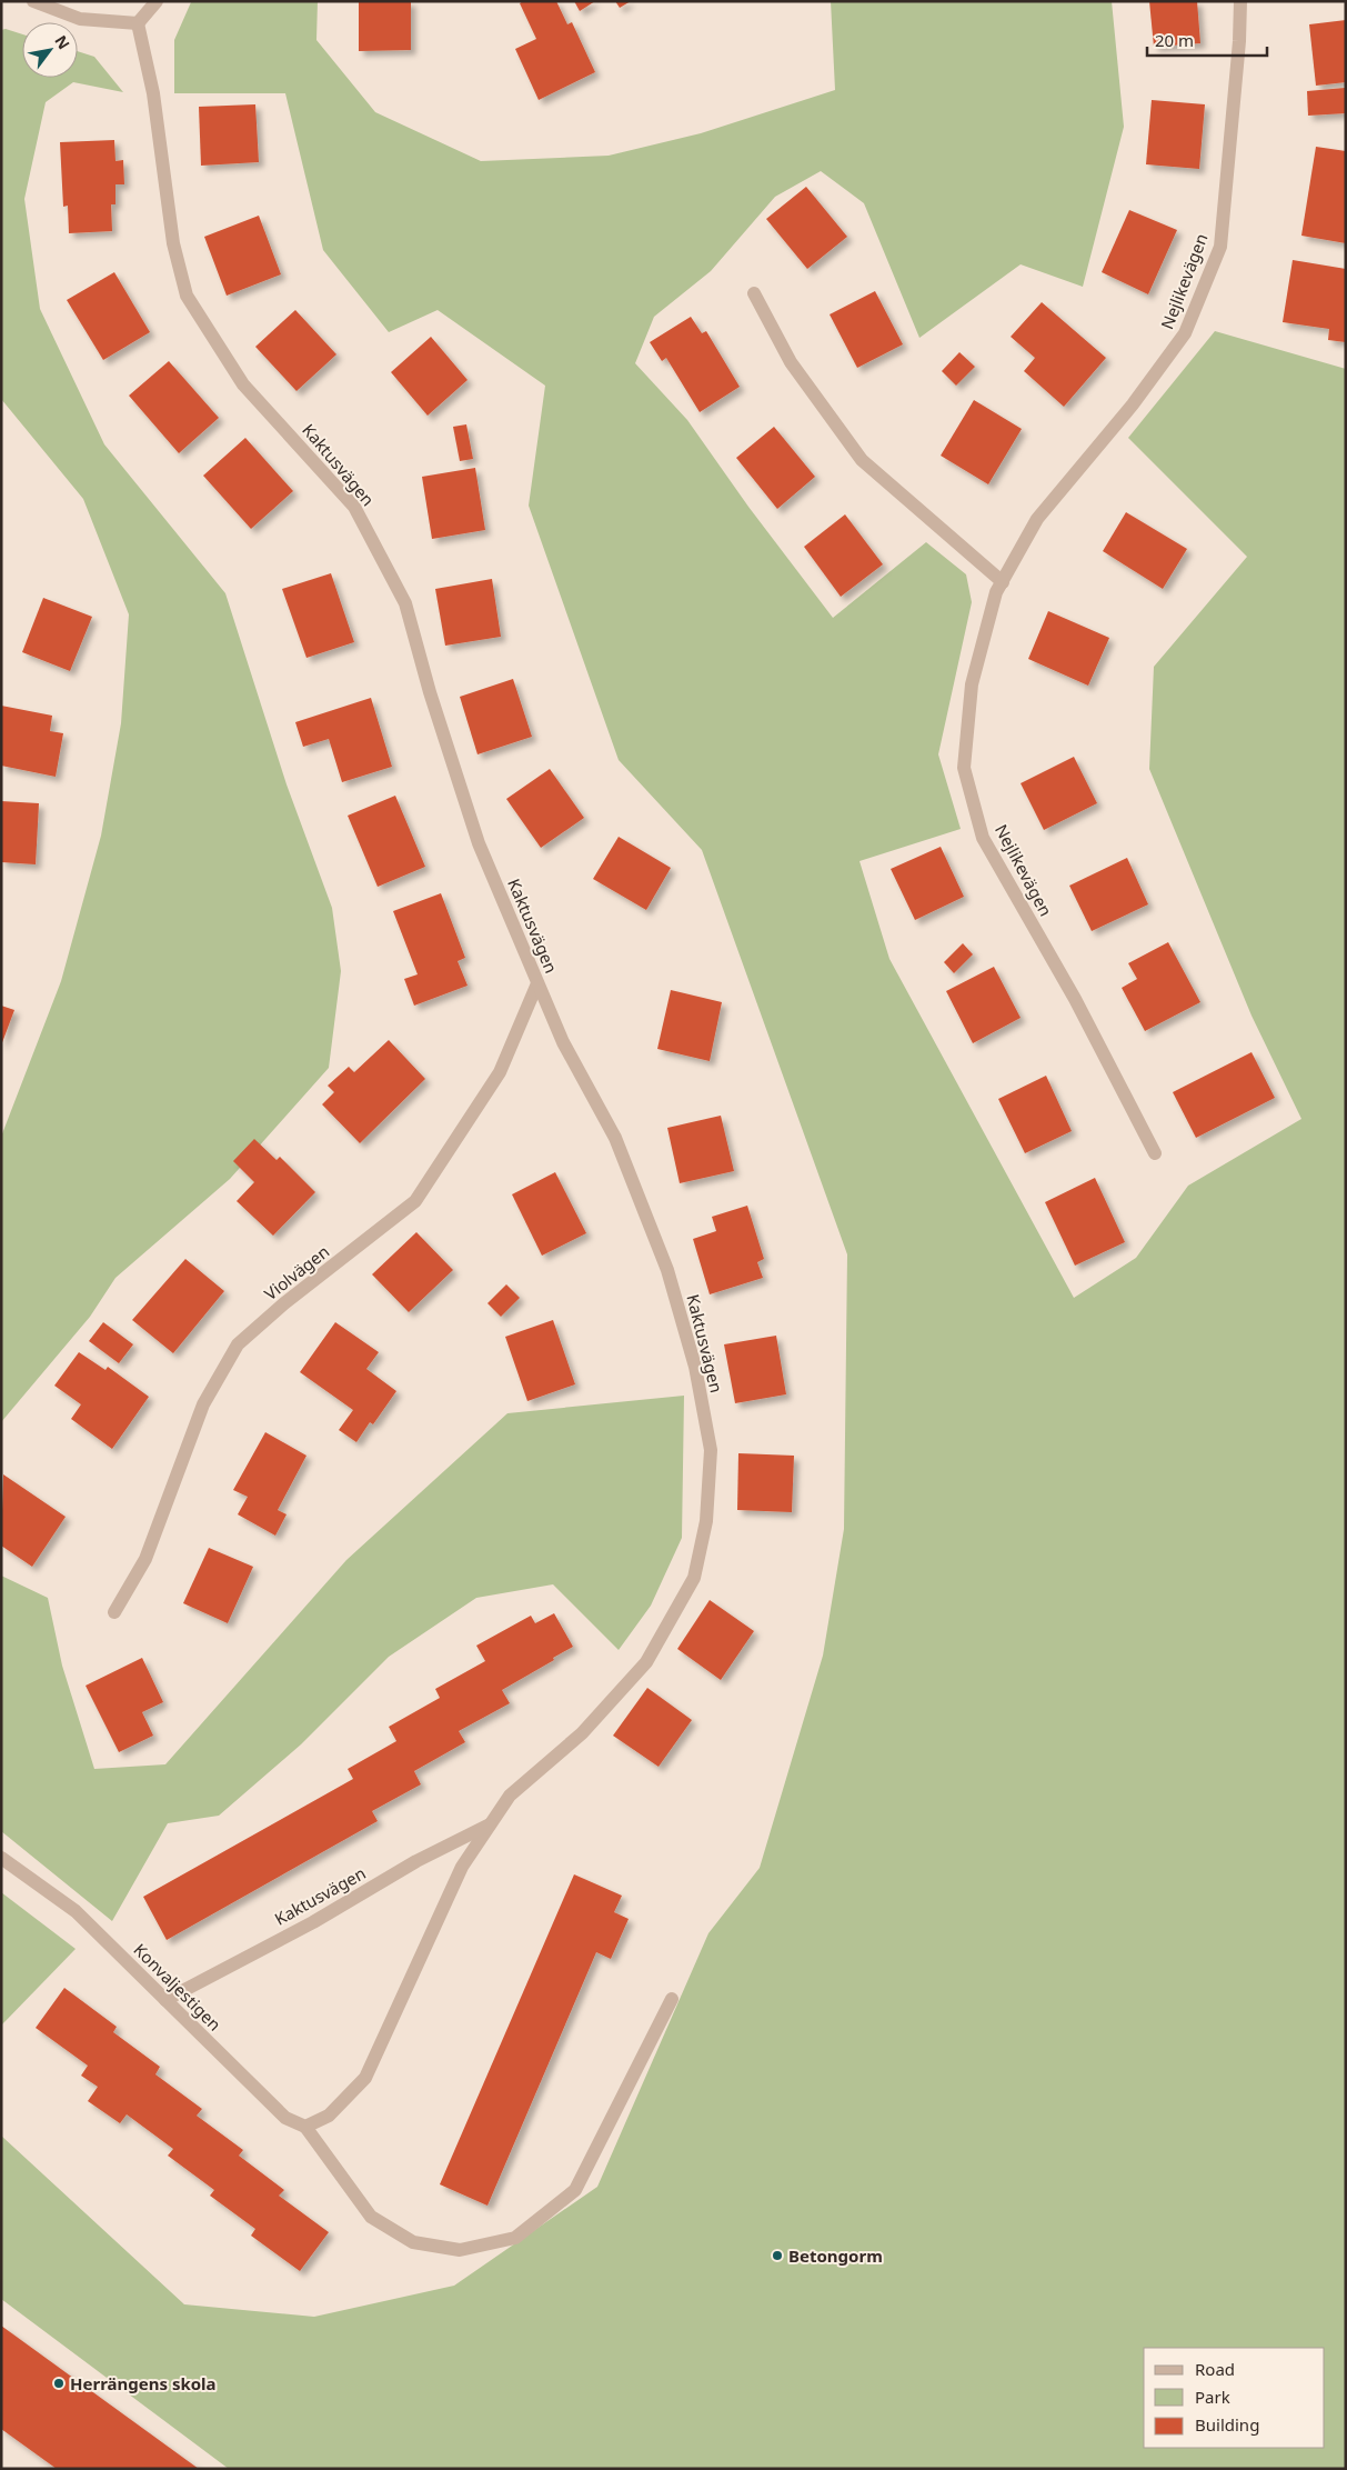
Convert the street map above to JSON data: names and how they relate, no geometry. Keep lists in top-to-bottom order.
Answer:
{
  "streets": {
    "street": [
      "Nejlikevägen",
      "Kaktusvägen",
      "Violvägen",
      "Konvaljestigen"
    ]
  },
  "crossings": [
    ["Kaktusvägen", "Violvägen"],
    ["Kaktusvägen", "Konvaljestigen"]
  ],
  "places": ["Betongorm", "Herrängens skola"],
  "legend": ["Road", "Park", "Building"],
  "scale_bar": "20 m",
  "north": "top right"
}
